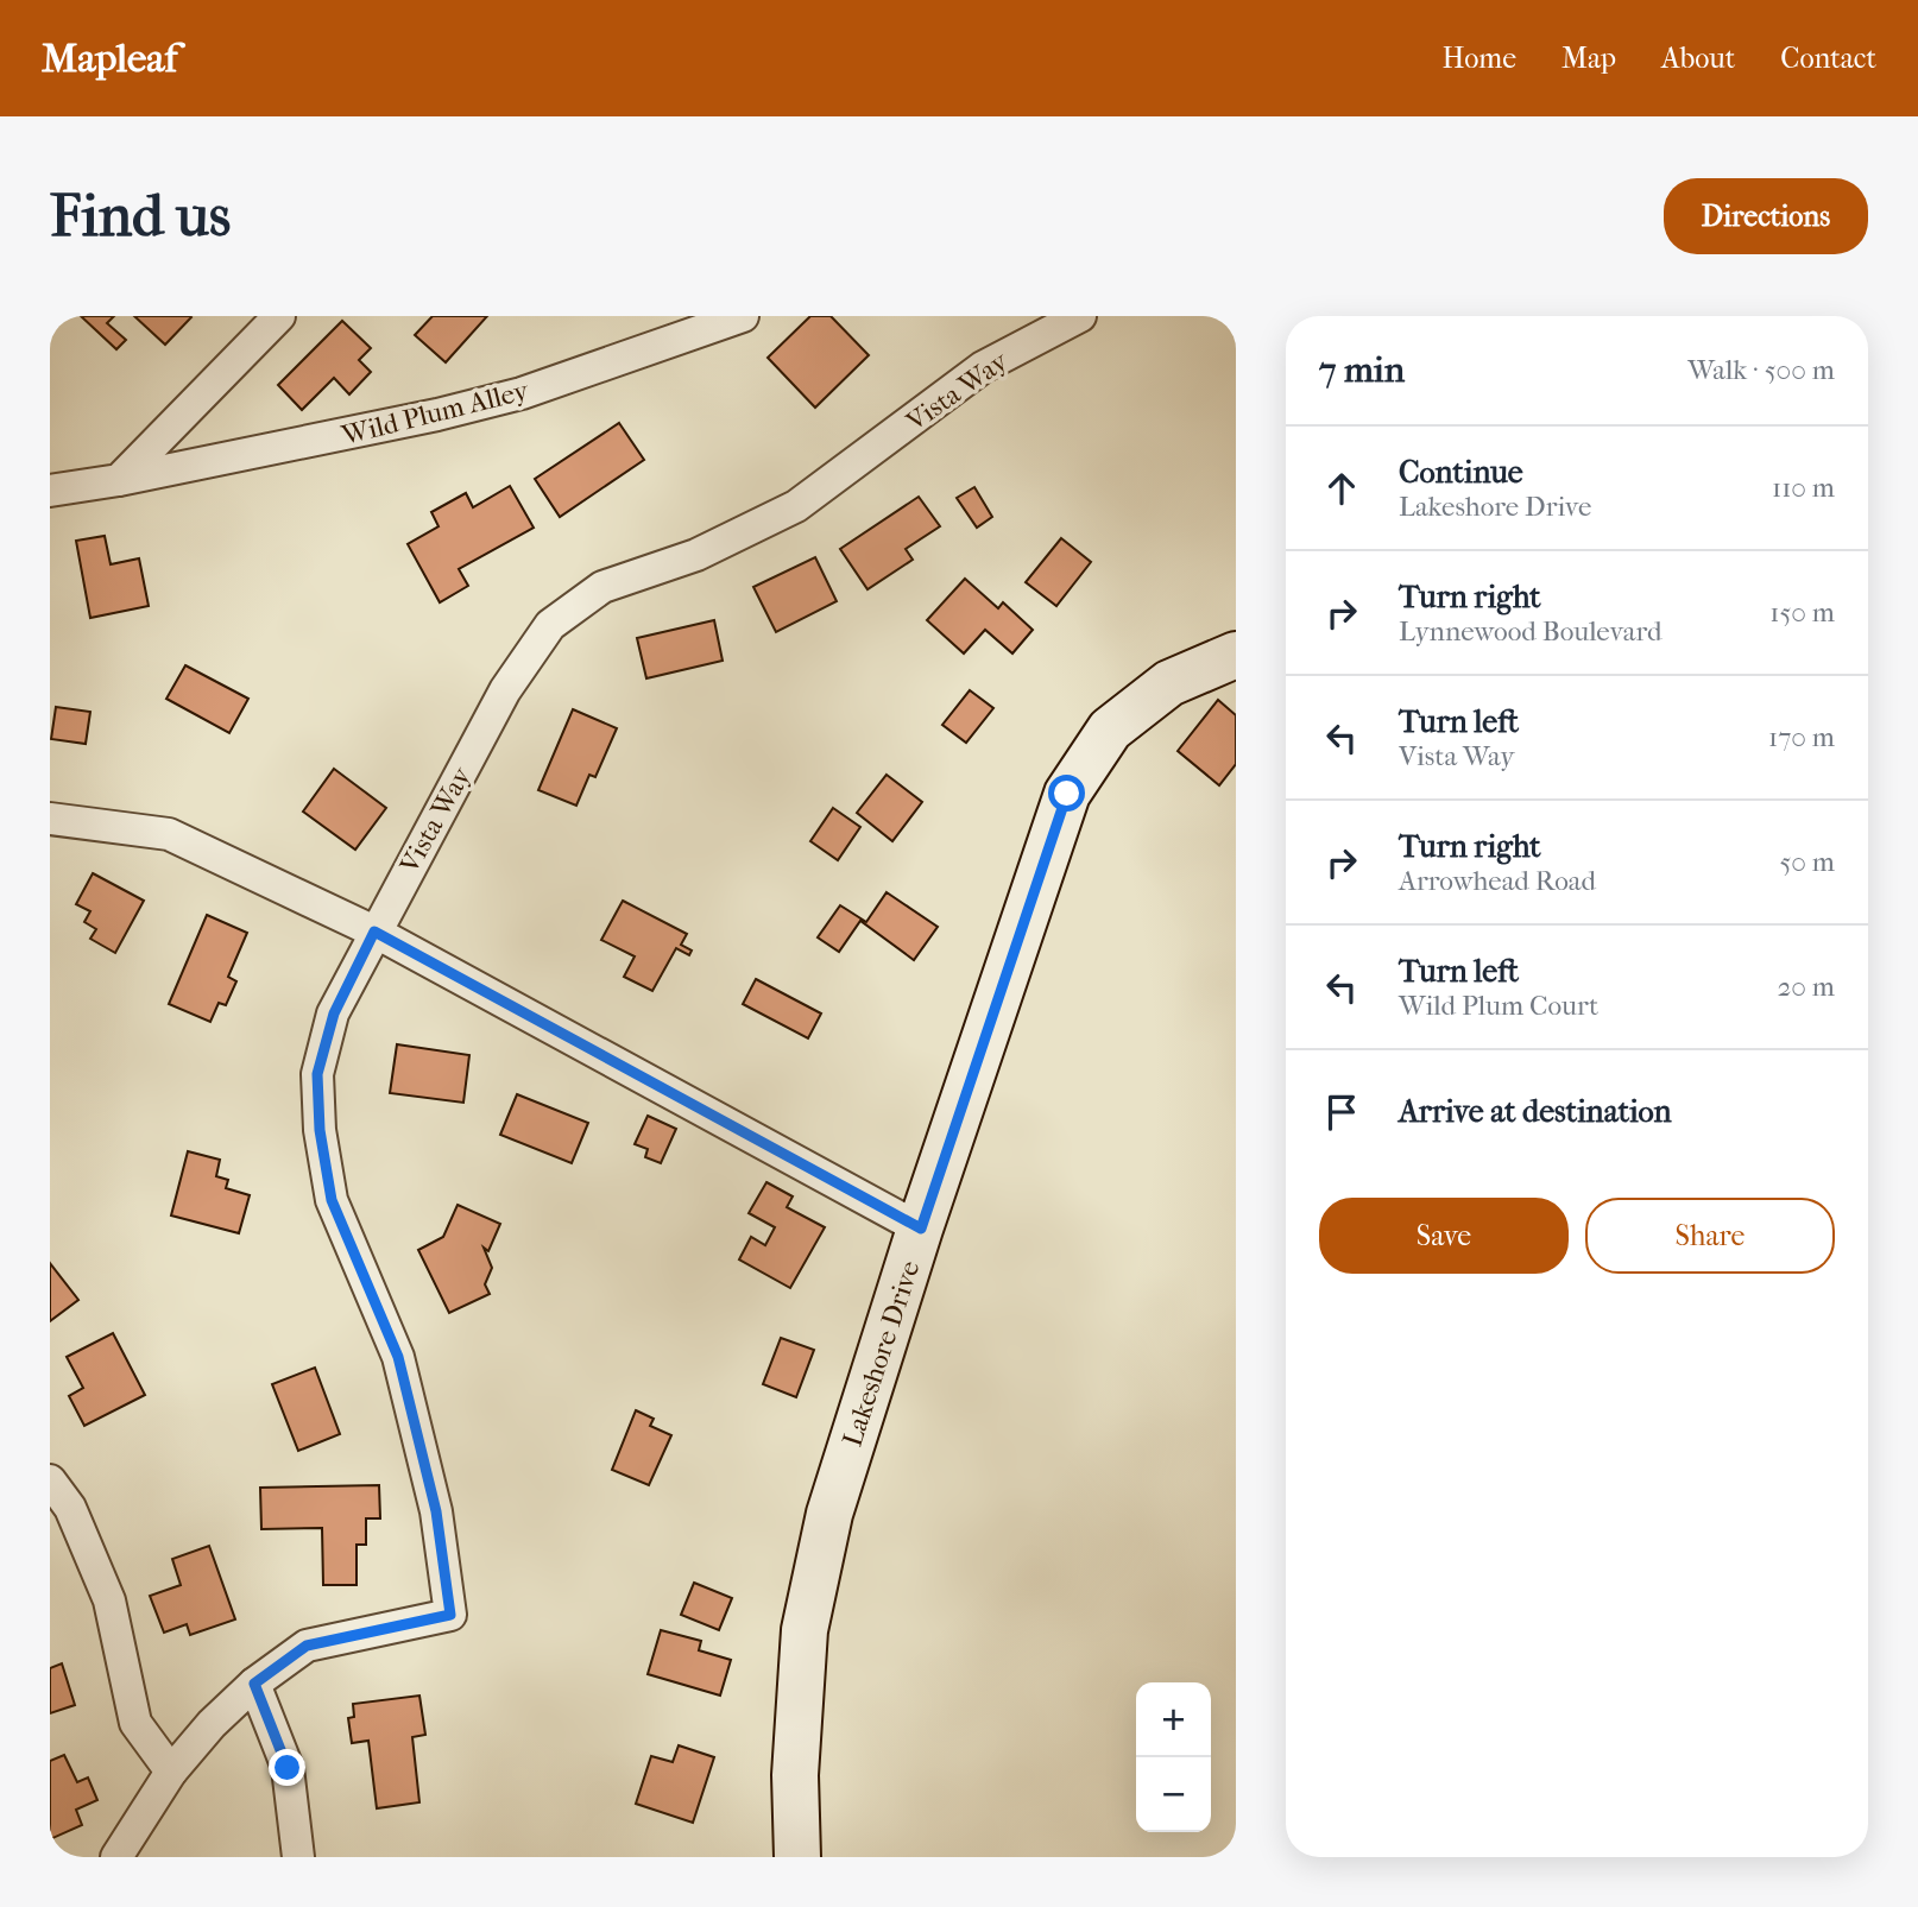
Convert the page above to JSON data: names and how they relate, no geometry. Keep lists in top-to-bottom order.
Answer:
{
  "streets": {
    "main road": ["Lakeshore Drive"],
    "street": ["Vista Way", "Wild Plum Alley"]
  },
  "page": {
    "header": "Mapleaf",
    "nav": [
      "Home",
      "Map",
      "About",
      "Contact"
    ],
    "buttons": [
      "Directions",
      ["Save", "Share"]
    ],
    "title": "Find us",
    "heading": ["7 min", "Walk · 500 m"],
    "list": [
      ["Continue", "Lakeshore Drive", "110 m"],
      ["Turn right", "Lynnewood Boulevard", "150 m"],
      ["Turn left", "Vista Way", "170 m"],
      ["Turn right", "Arrowhead Road", "50 m"],
      ["Turn left", "Wild Plum Court", "20 m"],
      "Arrive at destination"
    ],
    "map_buttons": ["+", "−"]
  }
}
